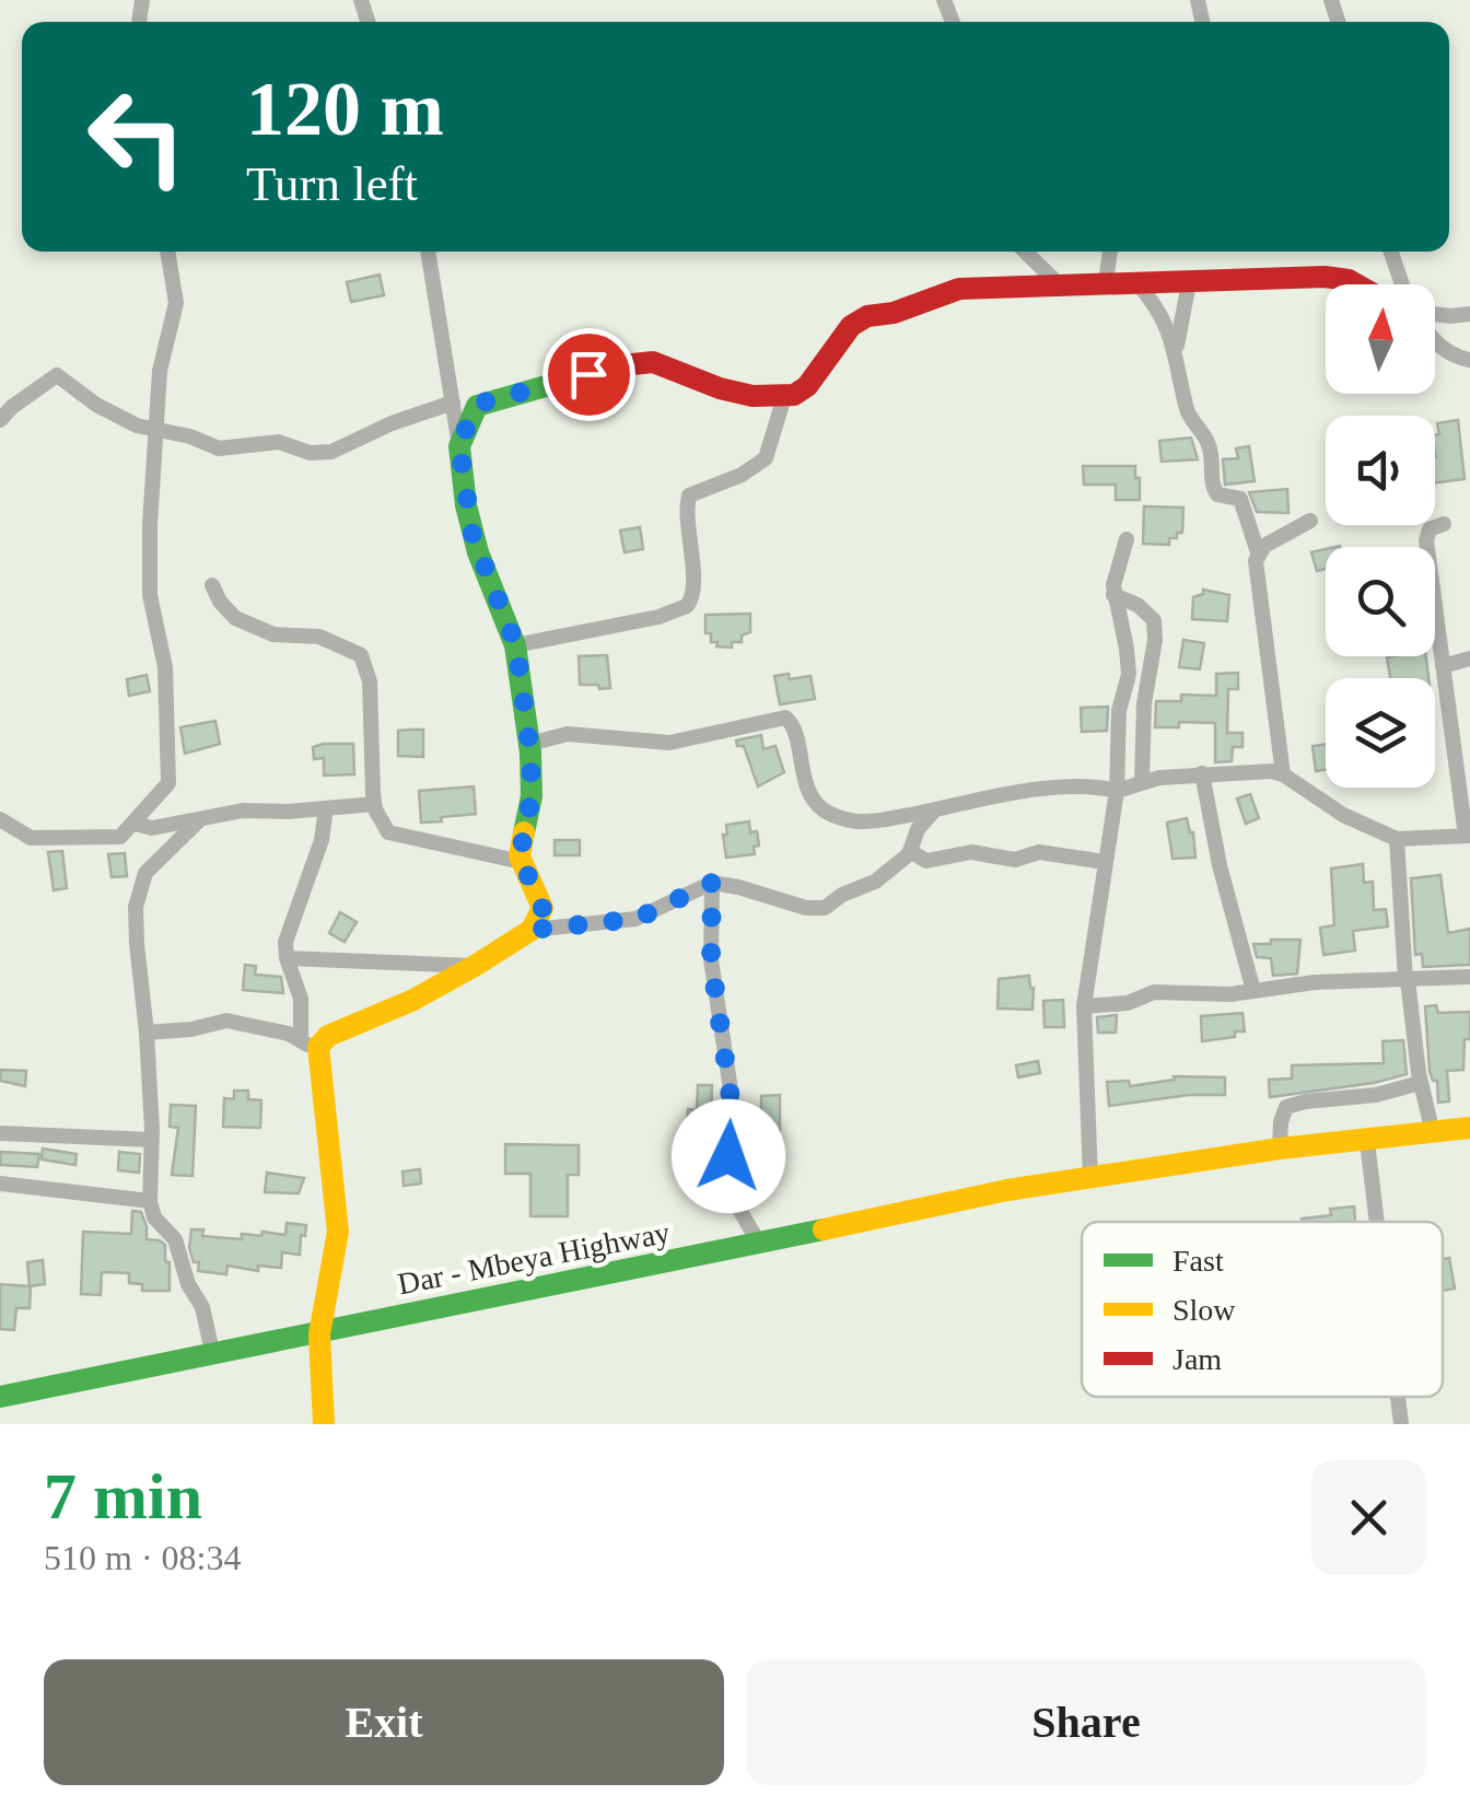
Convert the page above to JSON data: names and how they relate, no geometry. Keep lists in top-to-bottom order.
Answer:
{
  "streets": {
    "main road": ["Dar - Mbeya Highway"]
  },
  "legend": ["Fast", "Slow", "Jam"],
  "north": "top",
  "page": {
    "turn": ["120 m", "Turn left"],
    "heading": ["7 min", "510 m · 08:34"],
    "buttons": ["Exit", "Share"]
  }
}
